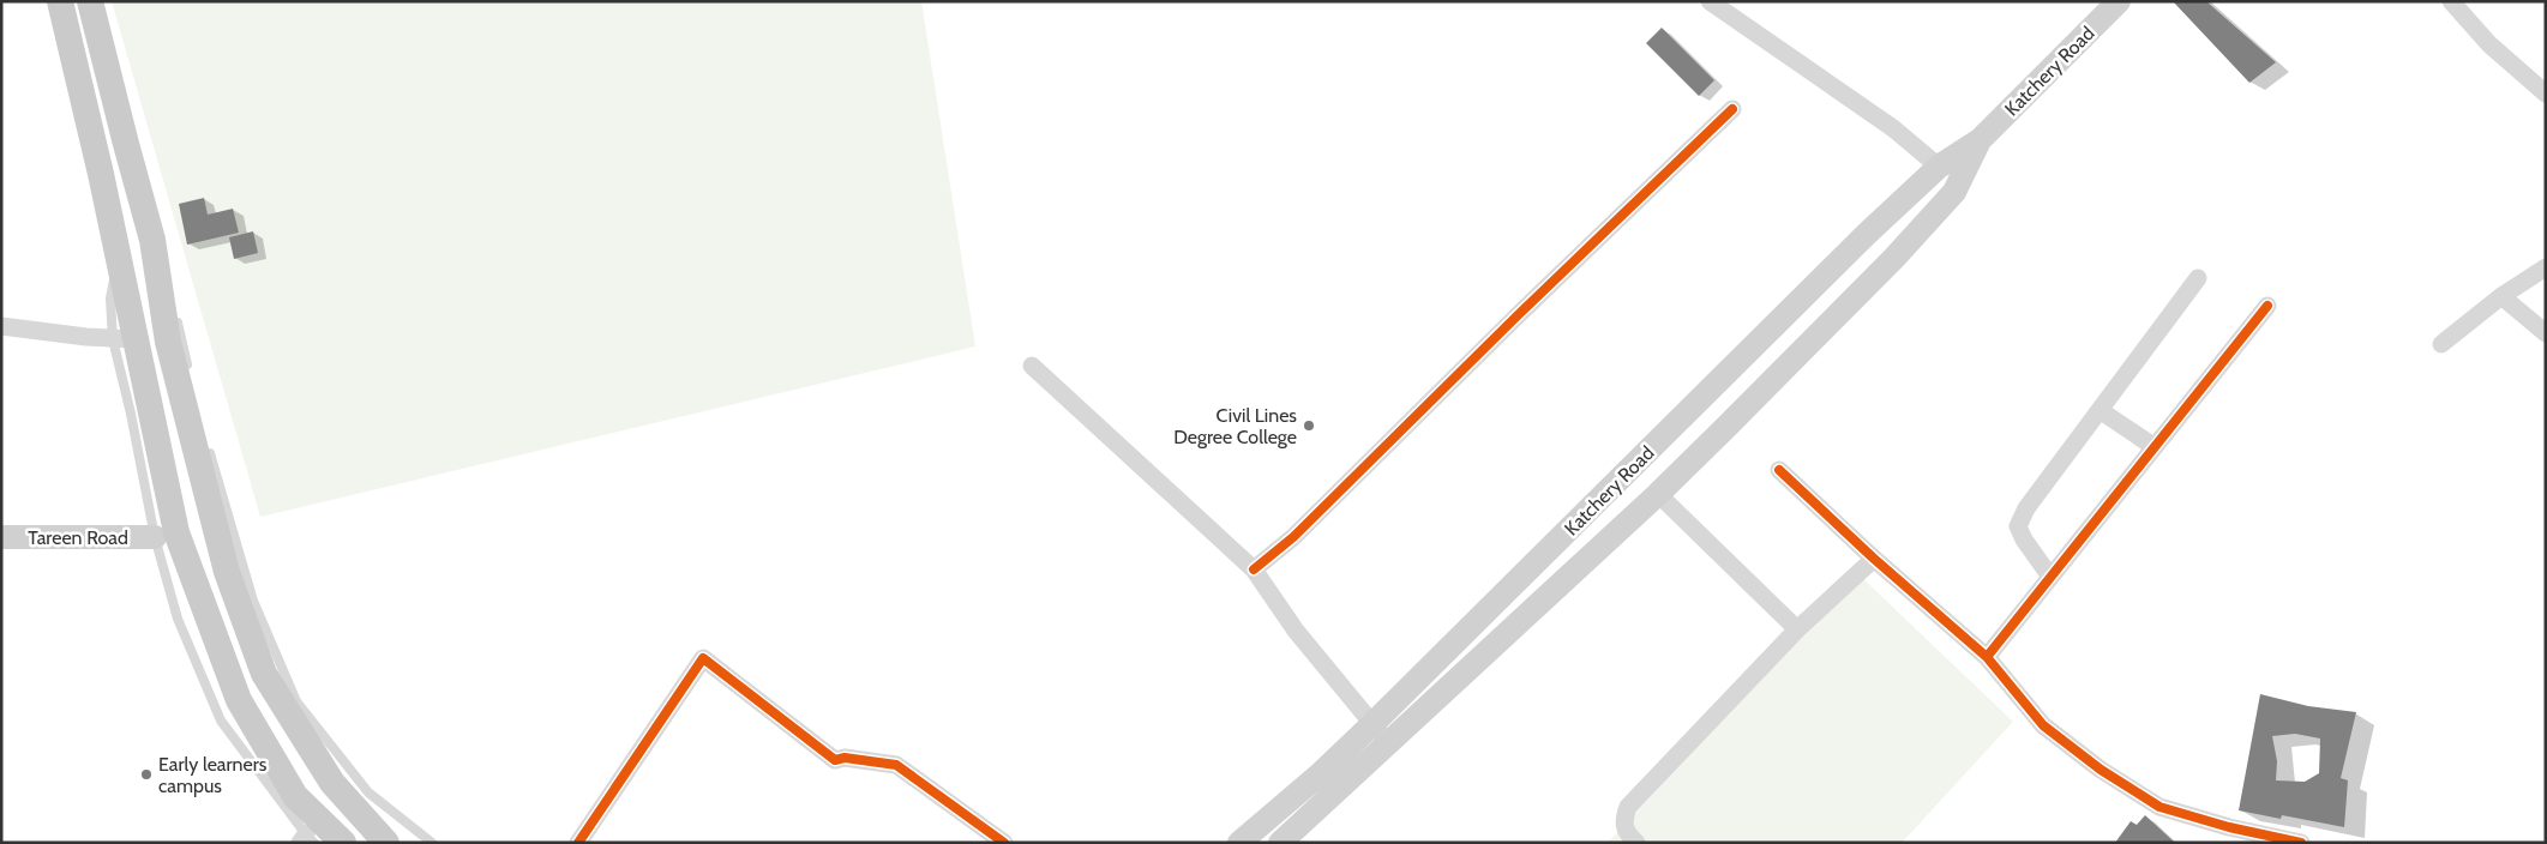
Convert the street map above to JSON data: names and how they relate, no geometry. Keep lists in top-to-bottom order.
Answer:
{
  "streets": {
    "main road": ["Katchery Road", "Tareen Road"]
  },
  "places": ["Civil Lines Degree College", "Early learners campus"]
}
